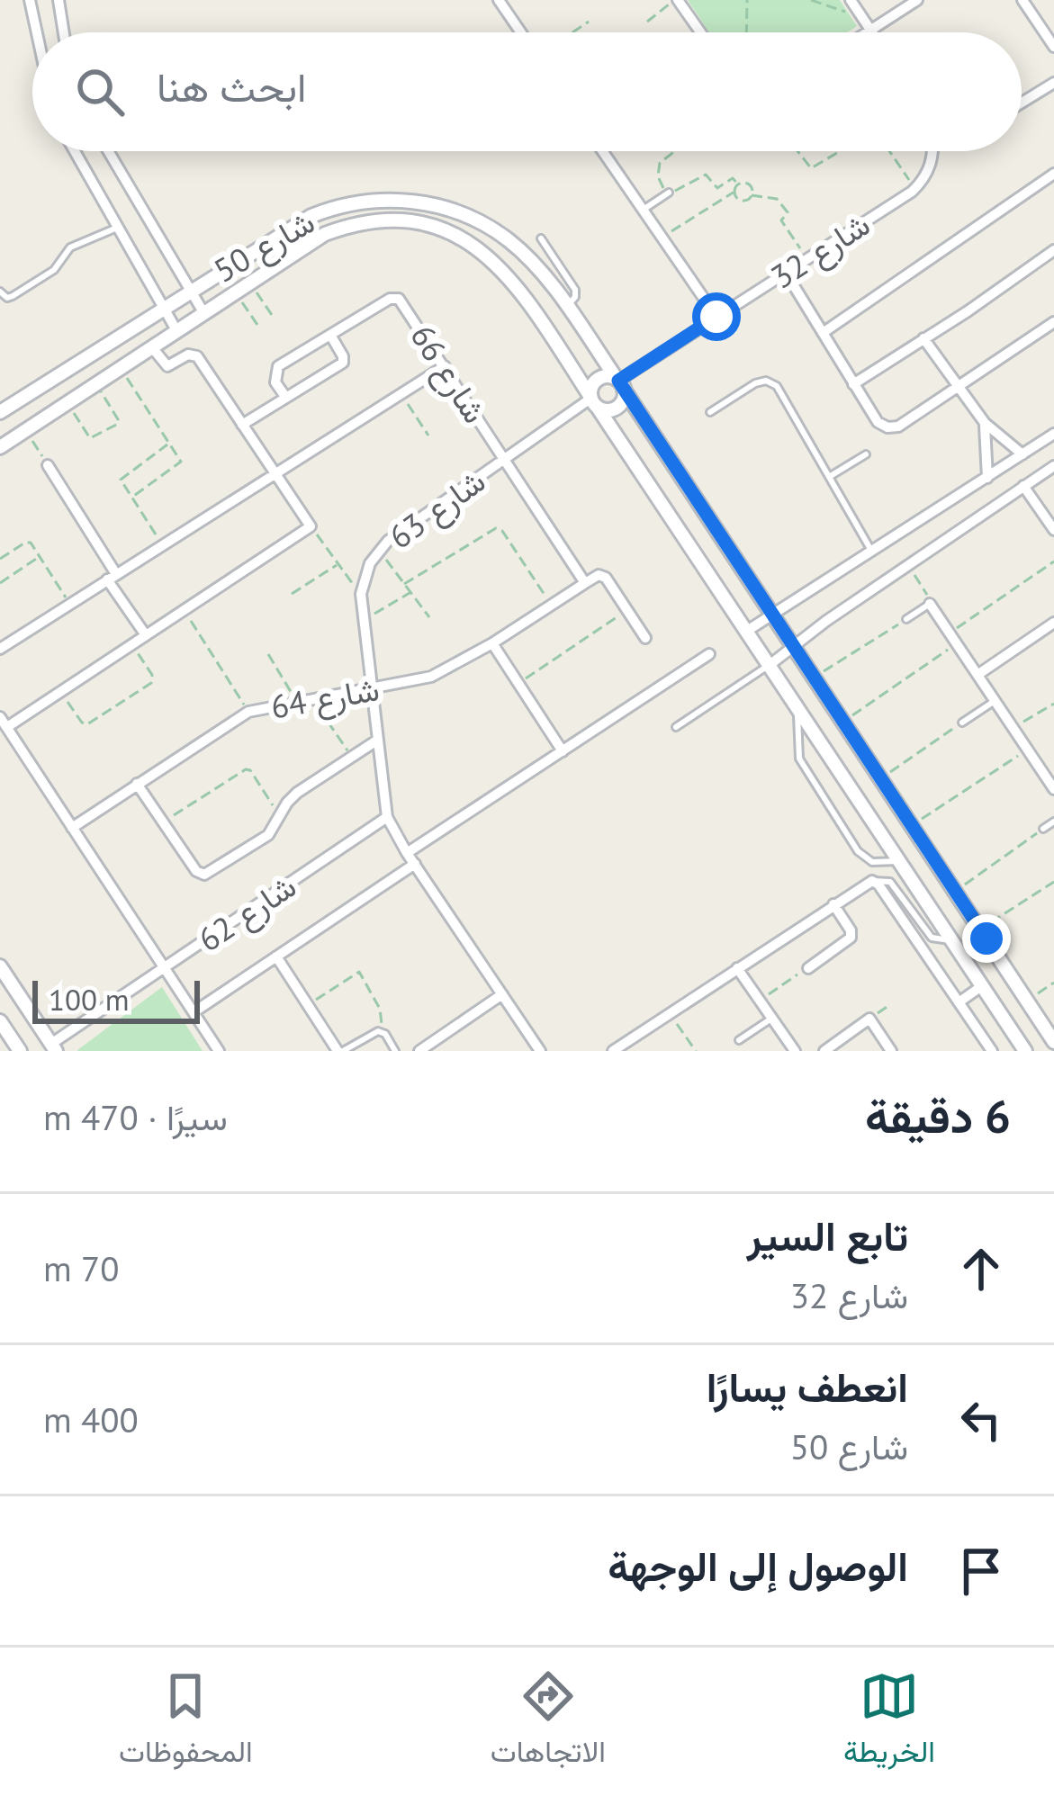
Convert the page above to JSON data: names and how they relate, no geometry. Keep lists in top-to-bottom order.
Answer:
{
  "streets": {
    "street": [
      "شارع 50",
      "شارع 32",
      "شارع 66",
      "شارع 63",
      "شارع 64",
      "شارع 62"
    ]
  },
  "crossings": [
    ["شارع 50", "شارع 32"],
    ["شارع 50", "شارع 63"],
    ["شارع 32", "شارع 63"],
    ["شارع 66", "شارع 63"],
    ["شارع 66", "شارع 64"],
    ["شارع 63", "شارع 64"],
    ["شارع 63", "شارع 62"]
  ],
  "scale_bar": "100 m",
  "page": {
    "search": "ابحث هنا",
    "scale": "100 m",
    "heading": ["6 دقيقة", "سيرًا · 470 m"],
    "list": [
      ["تابع السير", "شارع 32", "70 m"],
      ["انعطف يسارًا", "شارع 50", "400 m"],
      "الوصول إلى الوجهة"
    ],
    "nav": ["الخريطة", "الاتجاهات", "المحفوظات"]
  }
}
